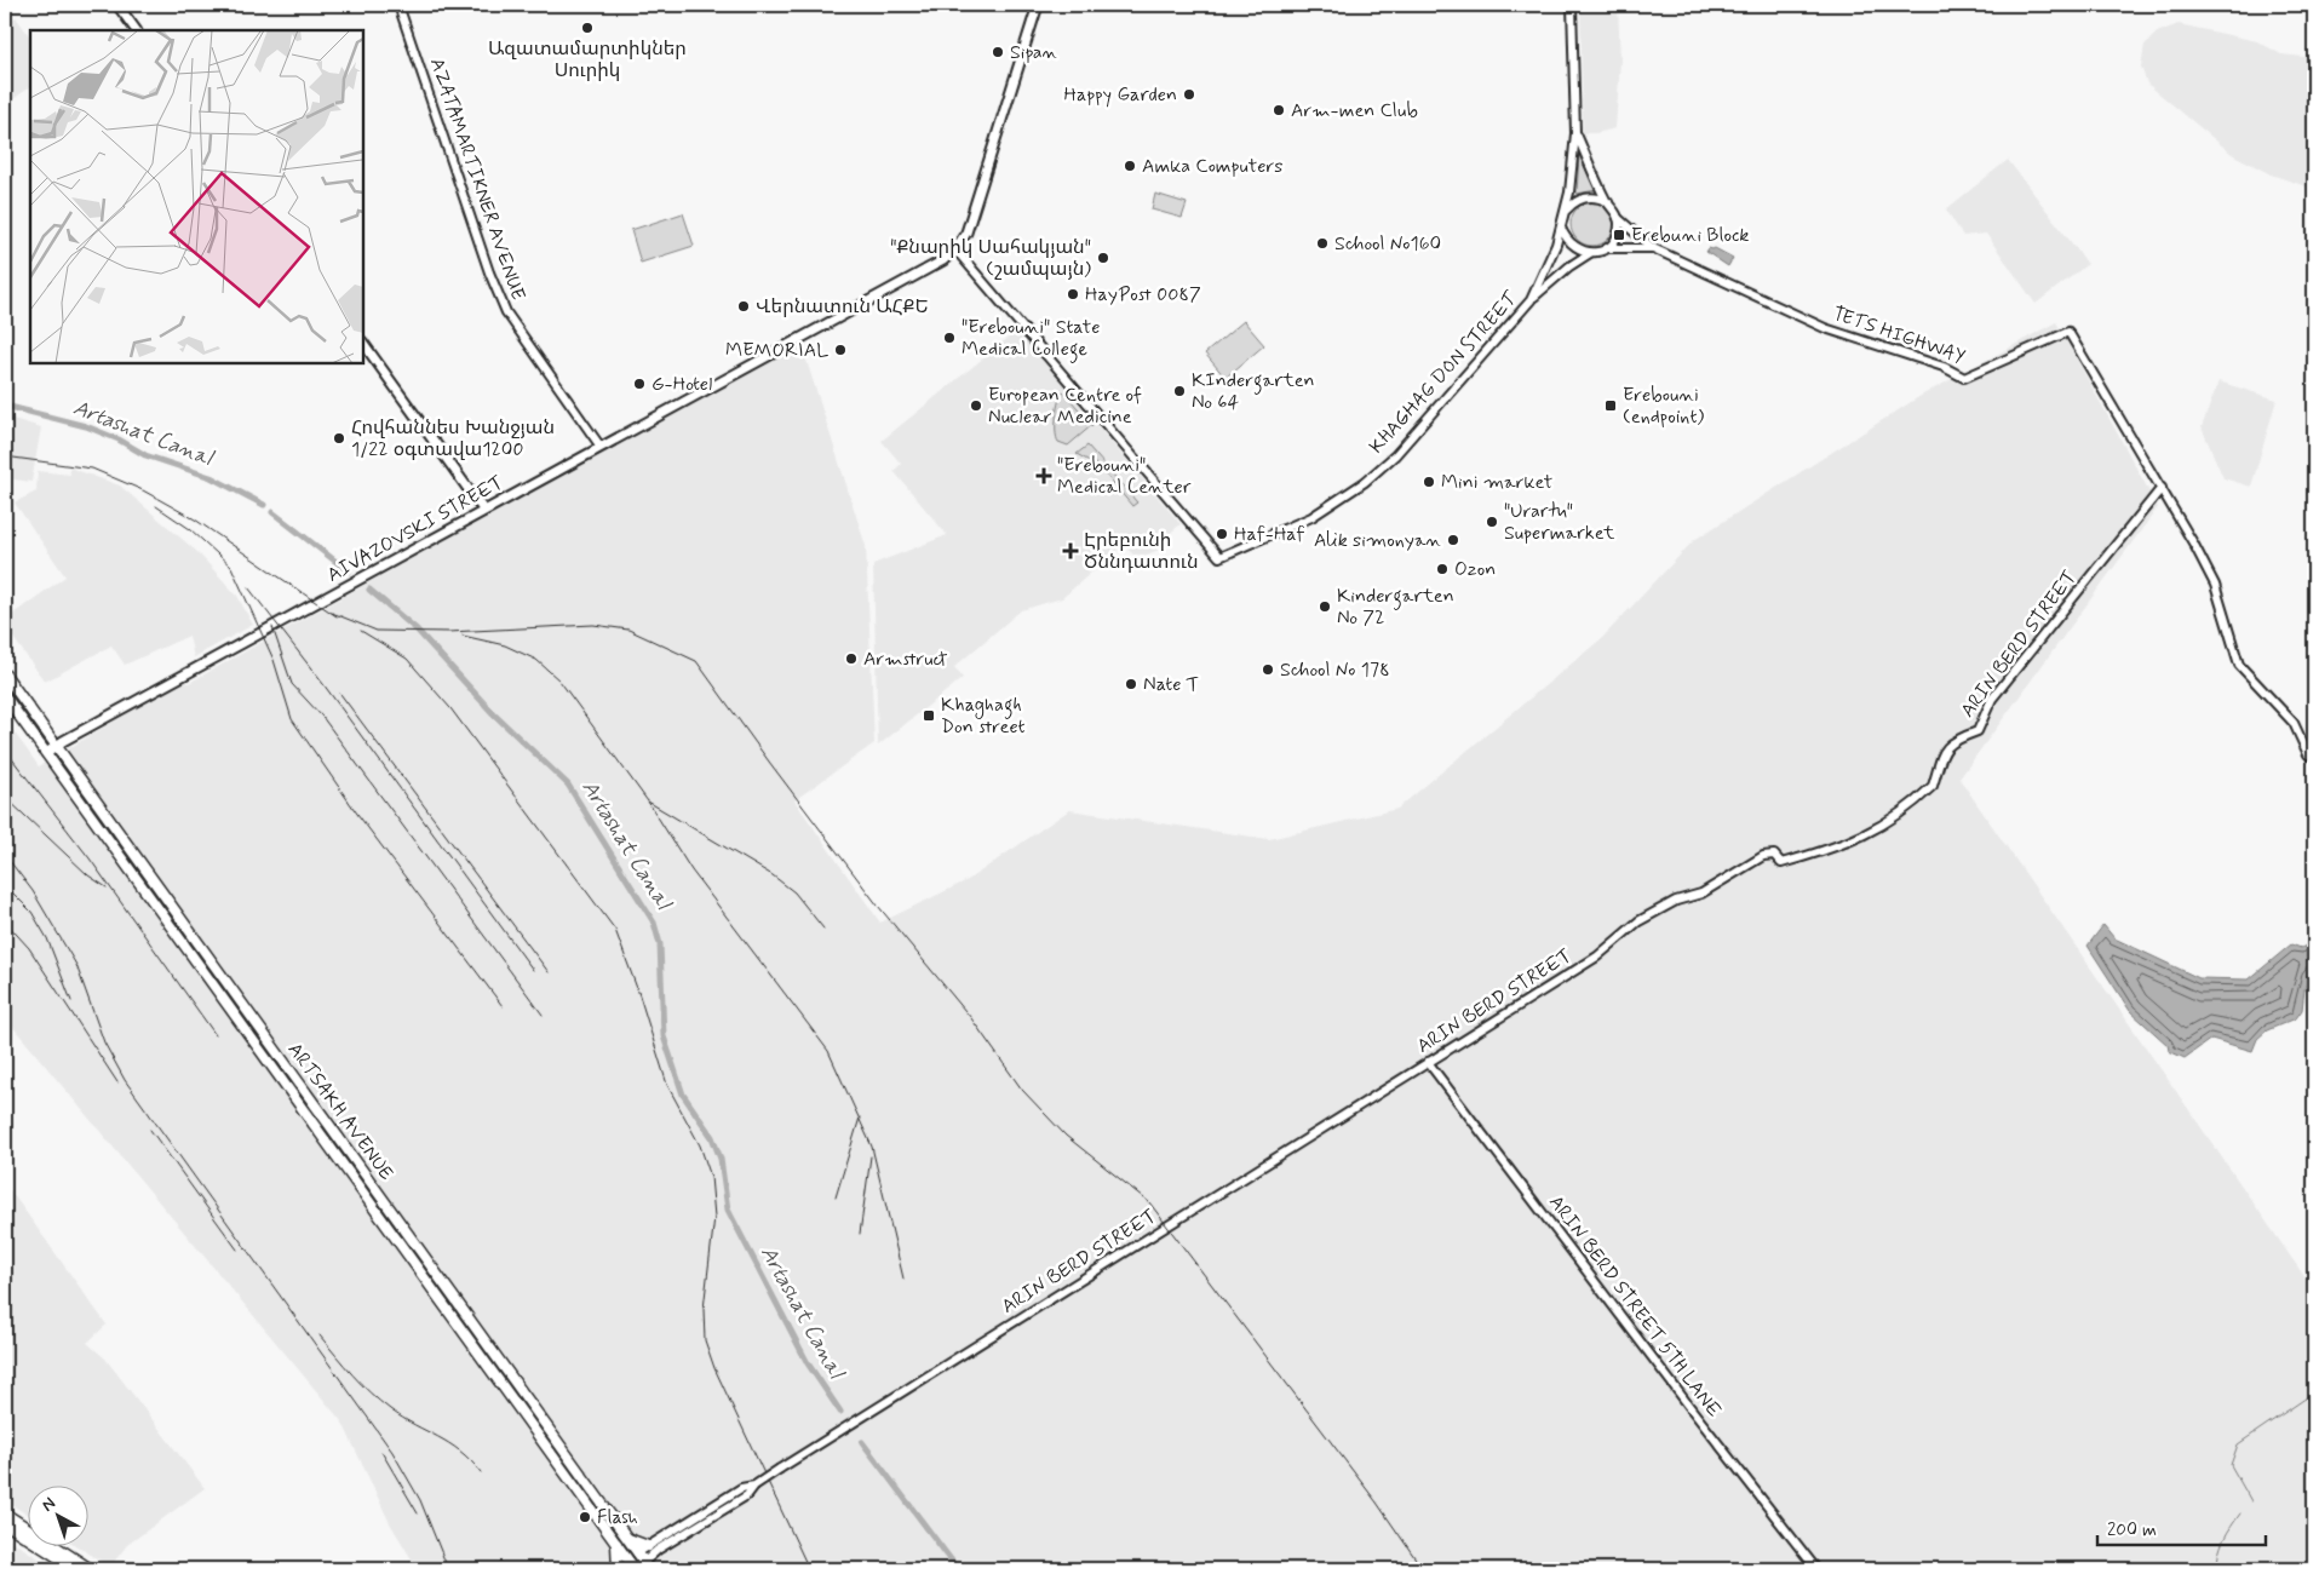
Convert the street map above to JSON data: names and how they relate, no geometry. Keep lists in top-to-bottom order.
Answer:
{
  "streets": {
    "main road": ["AIVAZOVSKI STREET", "ARIN BERD STREET", "ARTSAKH AVENUE"],
    "street": [
      "AZATAMARTIKNER AVENUE",
      "TETS HIGHWAY",
      "KHAGHAG DON STREET",
      "ARIN BERD STREET 5TH LANE"
    ]
  },
  "crossings": [
    ["AZATAMARTIKNER AVENUE", "AIVAZOVSKI STREET"],
    ["TETS HIGHWAY", "ARIN BERD STREET"],
    ["AIVAZOVSKI STREET", "ARTSAKH AVENUE"],
    ["ARIN BERD STREET", "ARTSAKH AVENUE"],
    ["ARIN BERD STREET", "ARIN BERD STREET 5TH LANE"]
  ],
  "water": ["Artashat Canal"],
  "places": {
    "other": [
      "Ազատամարտիկներ Սուրիկ",
      "Sipan",
      "Happy Garden",
      "Arm-men Club",
      "Amka Computers",
      "School No160",
      "\"Քնարիկ Սահակյան\" (շամպայն)",
      "HayPost 0087",
      "Վերնատուն ԱՀՔԵ",
      "\"Erebouni\" State Medical College",
      "MEMORIAL",
      "G-Hotel",
      "KIndergarten No 64",
      "European Centre of Nuclear Medicine",
      "Հովհաննես Խանջյան 1/22 օգտավա1200",
      "Mini market",
      "\"Urartu\" Supermarket",
      "Haf-Haf",
      "Alik simonyan",
      "Ozon",
      "Kindergarten No 72",
      "Armstruct",
      "School No 178",
      "Nate T",
      "Flash"
    ],
    "transit": ["Erebuni Block", "Erebouni (endpoint)", "Khaghagh Don street"],
    "health": ["\"Erebouni\" Medical Center", "Էրեբունի Ծննդատուն"]
  },
  "scale_bar": "200 m",
  "north": "top left"
}
